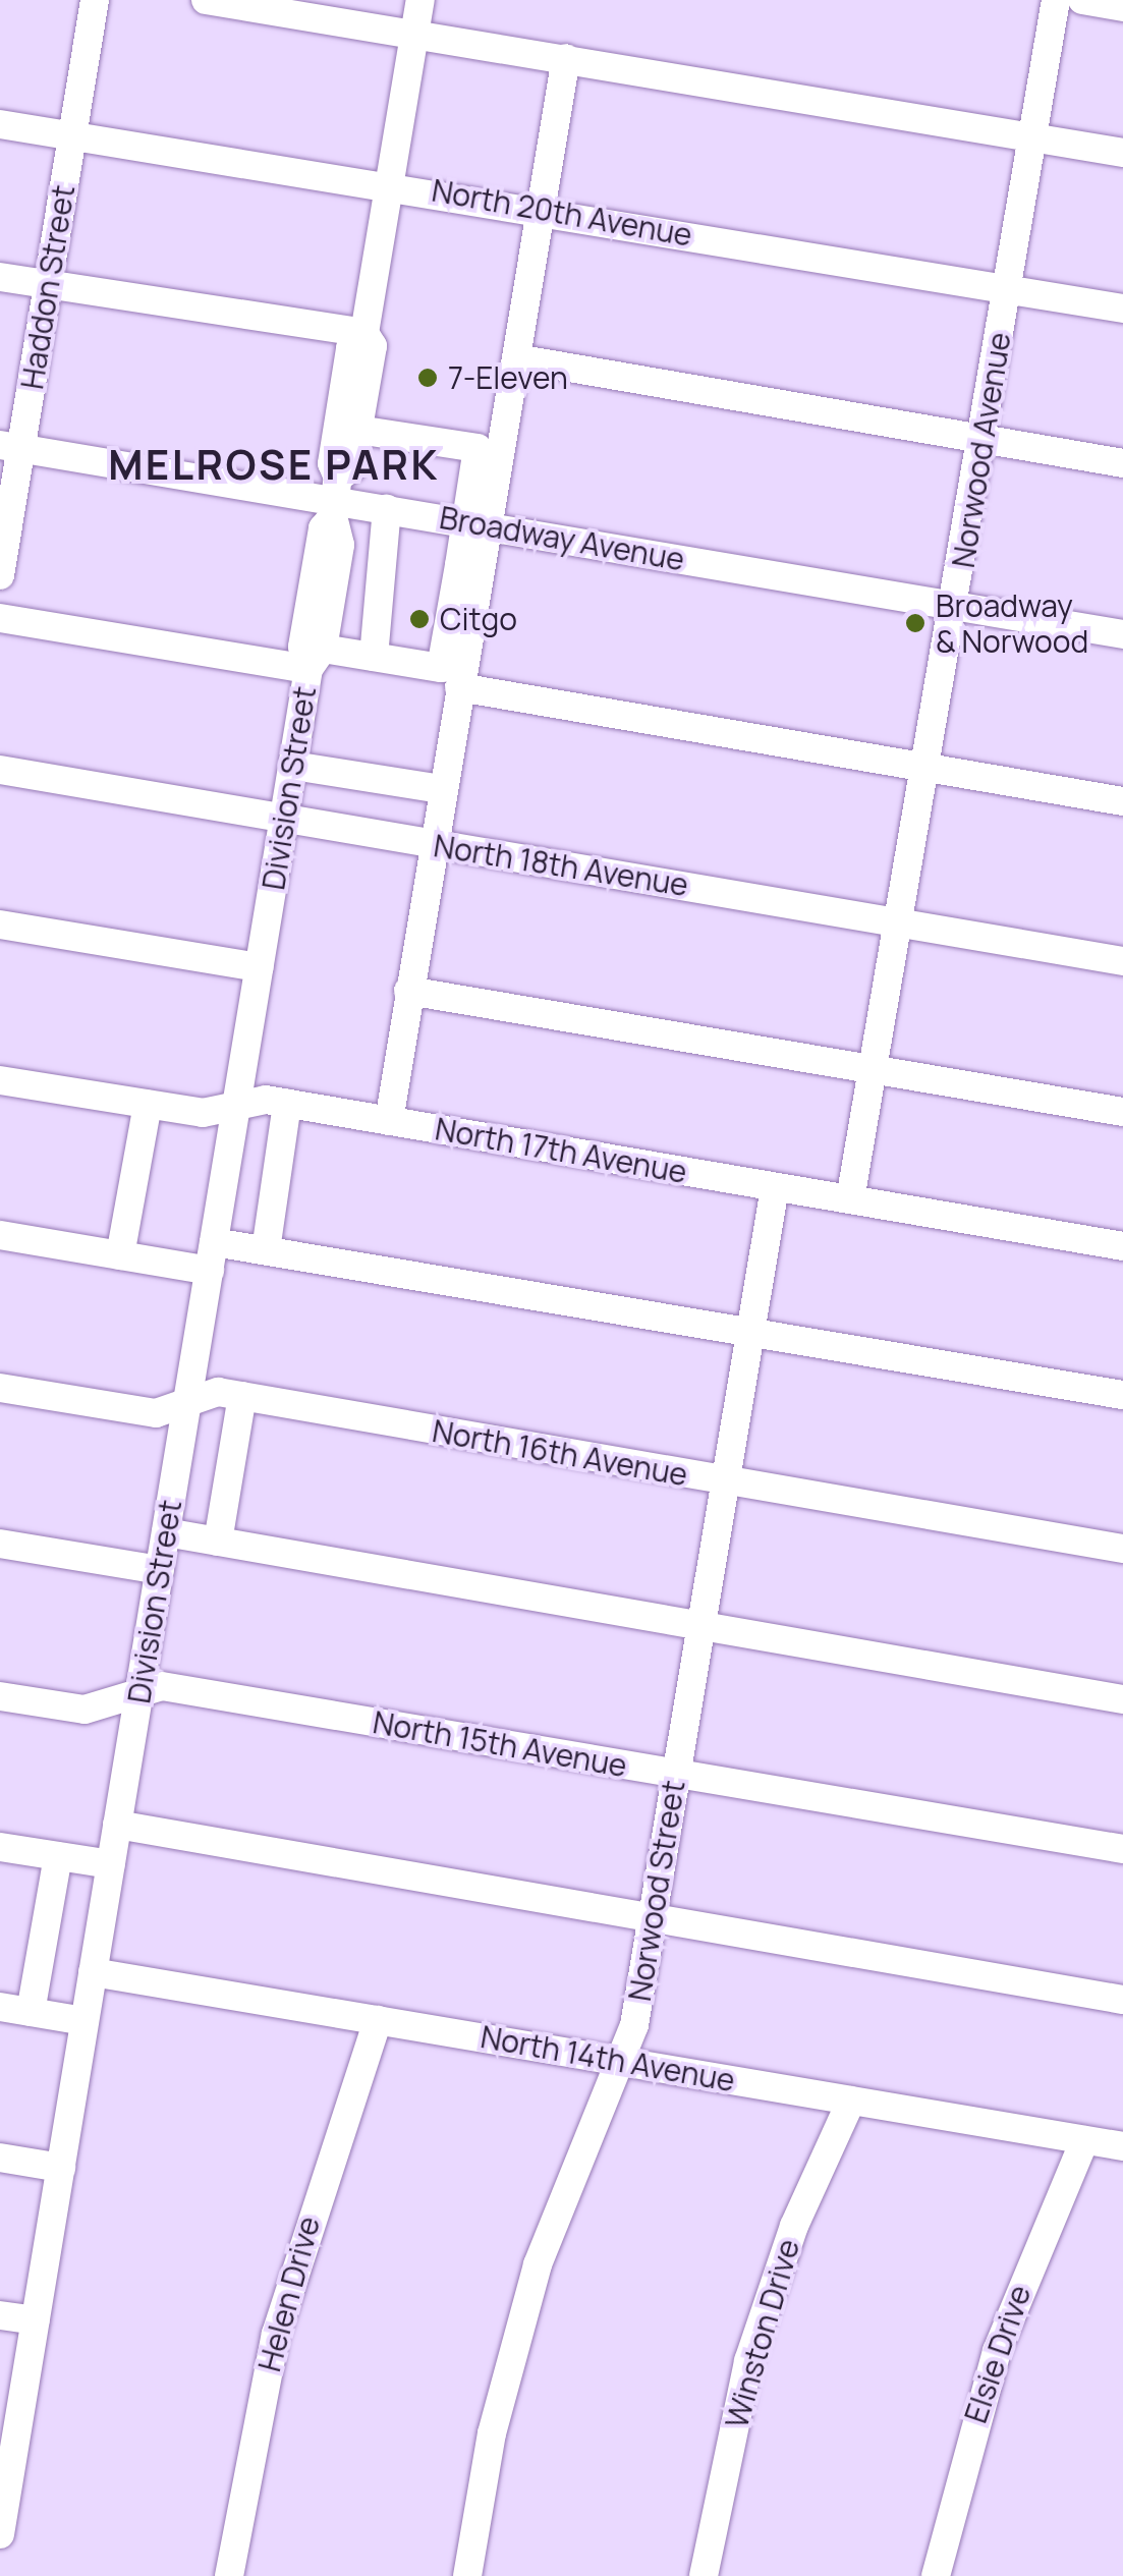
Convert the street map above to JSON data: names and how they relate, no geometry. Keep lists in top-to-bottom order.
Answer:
{
  "streets": {
    "street": [
      "North 20th Avenue",
      "Haddon Street",
      "Norwood Avenue",
      "Broadway Avenue",
      "Division Street",
      "North 18th Avenue",
      "North 17th Avenue",
      "North 16th Avenue",
      "North 15th Avenue",
      "Norwood Street",
      "North 14th Avenue",
      "Helen Drive",
      "Winston Drive",
      "Elsie Drive"
    ]
  },
  "crossings": [
    ["North 20th Avenue", "Haddon Street"],
    ["North 20th Avenue", "Norwood Avenue"],
    ["North 20th Avenue", "Division Street"],
    ["Haddon Street", "Broadway Avenue"],
    ["Norwood Avenue", "Broadway Avenue"],
    ["Norwood Avenue", "North 18th Avenue"],
    ["Norwood Avenue", "North 17th Avenue"],
    ["Broadway Avenue", "Division Street"],
    ["Division Street", "North 18th Avenue"],
    ["Division Street", "North 17th Avenue"],
    ["Division Street", "North 16th Avenue"],
    ["Division Street", "North 15th Avenue"],
    ["Division Street", "North 14th Avenue"],
    ["North 17th Avenue", "Norwood Street"],
    ["North 16th Avenue", "Norwood Street"],
    ["North 15th Avenue", "Norwood Street"],
    ["Norwood Street", "North 14th Avenue"],
    ["North 14th Avenue", "Helen Drive"],
    ["North 14th Avenue", "Winston Drive"],
    ["North 14th Avenue", "Elsie Drive"]
  ],
  "districts": ["MELROSE PARK"],
  "places": ["7-Eleven", "Citgo", "Broadway & Norwood"]
}
